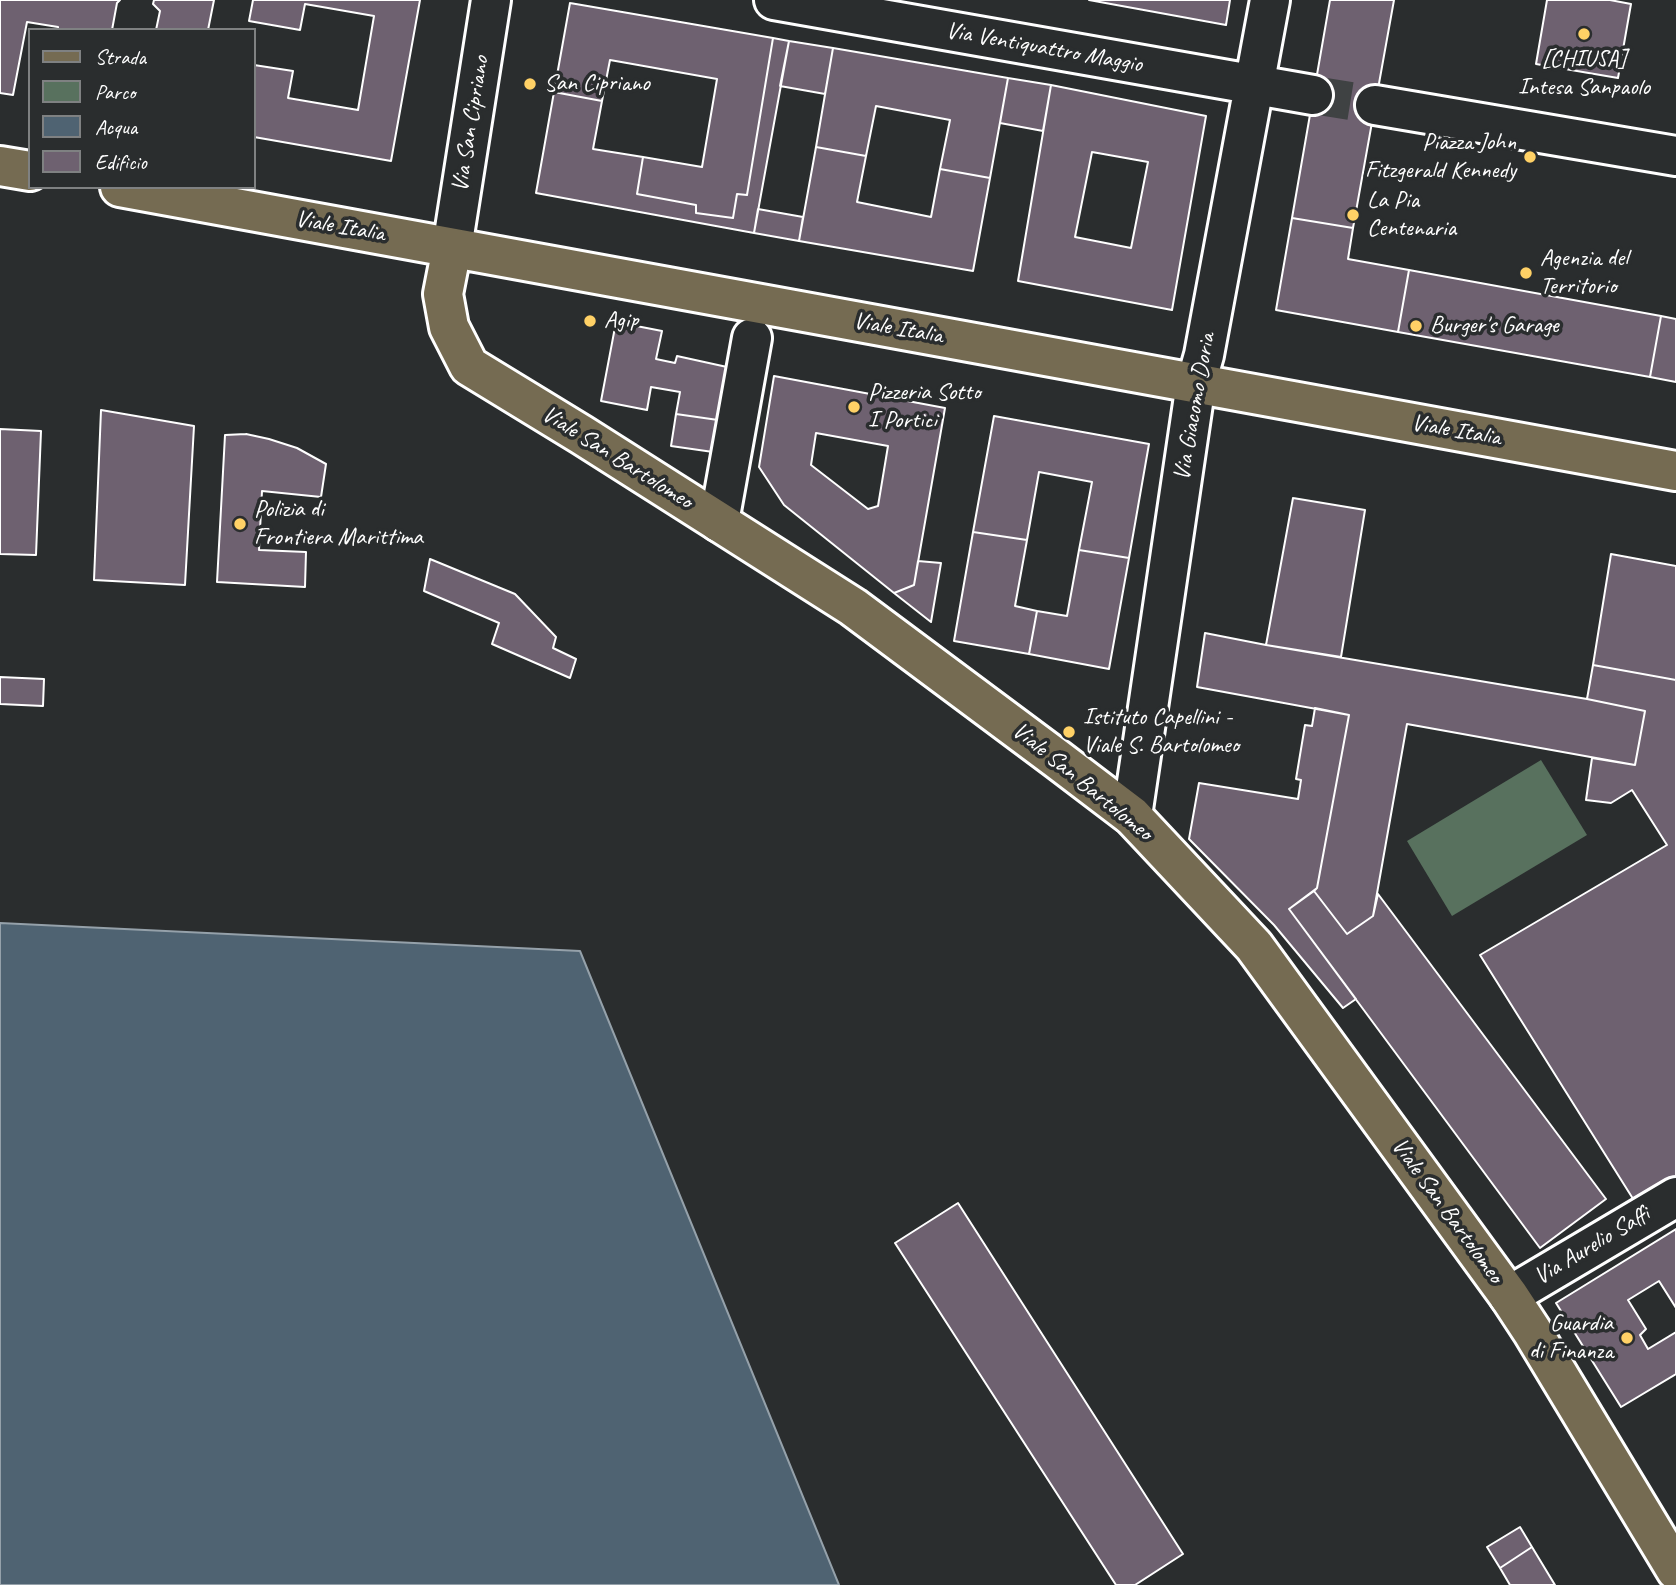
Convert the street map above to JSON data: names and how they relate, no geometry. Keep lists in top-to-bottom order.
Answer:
{
  "streets": {
    "main road": ["Viale Italia", "Viale San Bartolomeo"],
    "street": [
      "Via Ventiquattro Maggio",
      "Via San Cipriano",
      "Via Giacomo Doria",
      "Via Aurelio Saffi"
    ]
  },
  "crossings": [
    ["Via Ventiquattro Maggio", "Via Giacomo Doria"],
    ["Via San Cipriano", "Viale Italia"],
    ["Via San Cipriano", "Viale San Bartolomeo"],
    ["Viale Italia", "Via Giacomo Doria"],
    ["Viale Italia", "Viale San Bartolomeo"],
    ["Via Giacomo Doria", "Viale San Bartolomeo"],
    ["Viale San Bartolomeo", "Via Aurelio Saffi"]
  ],
  "places": [
    "[CHIUSA] Intesa Sanpaolo",
    "San Cipriano",
    "Piazza John Fitzgerald Kennedy",
    "La Pia Centenaria",
    "Agenzia del Territorio",
    "Agip",
    "Burger's Garage",
    "Pizzeria Sotto I Portici",
    "Polizia di Frontiera Marittima",
    "Istituto Capellini - Viale S. Bartolomeo",
    "Guardia di Finanza"
  ],
  "legend": [
    "Strada",
    "Parco",
    "Acqua",
    "Edificio"
  ]
}
